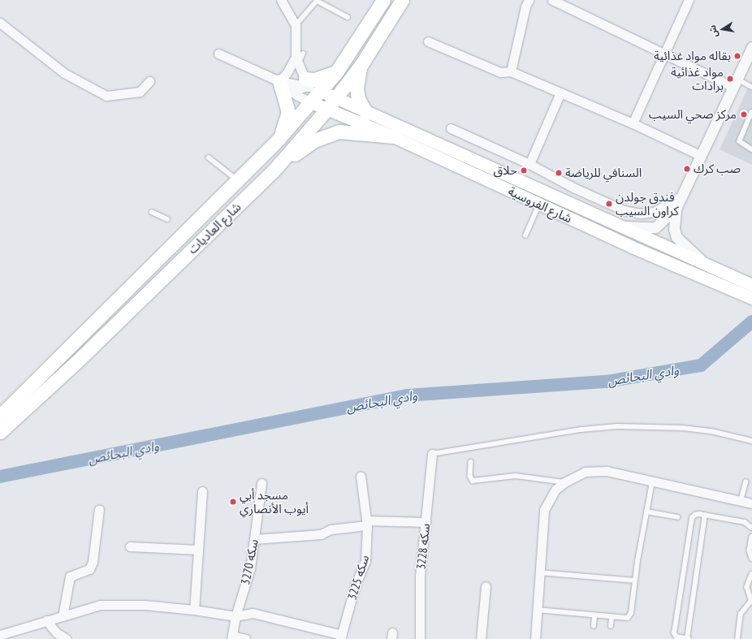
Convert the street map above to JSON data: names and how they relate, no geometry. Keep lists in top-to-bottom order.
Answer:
{
  "streets": {
    "main road": ["شارع الفروسية", "شارع العاديات"],
    "street": ["سكه 3228", "سكه 3270", "سكه 3225"]
  },
  "crossings": [
    ["شارع الفروسية", "شارع العاديات"]
  ],
  "water": ["وادي البحائص"],
  "places": [
    "بقاله مواد غذائية",
    "مواد غذائية برادات",
    "مركز صحي السيب",
    "صب كرك",
    "حلاق",
    "السنافي للرياضة",
    "فندق جولدن كراون السيب",
    "مسجد أبي أيوب الأنصاري"
  ],
  "north": "left"
}
